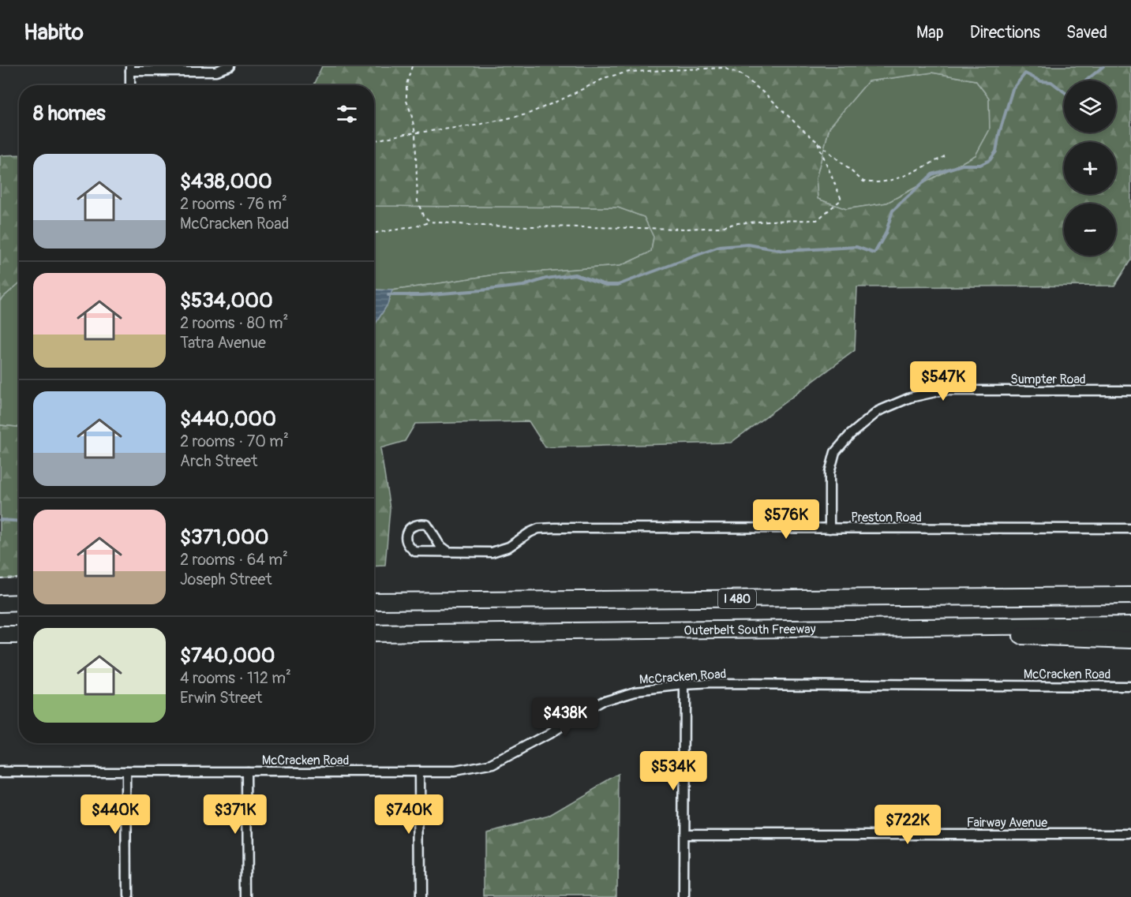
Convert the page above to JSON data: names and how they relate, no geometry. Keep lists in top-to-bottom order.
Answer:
{
  "streets": {
    "highway": ["I 480", "Outerbelt South Freeway"],
    "street": [
      "Sumpter Road",
      "Preston Road",
      "McCracken Road",
      "Fairway Avenue"
    ]
  },
  "crossings": [
    ["Sumpter Road", "Preston Road"]
  ],
  "page": {
    "header": "Habito",
    "nav": ["Map", "Directions", "Saved"],
    "map_buttons": ["+", "−"],
    "heading": "8 homes",
    "list": [
      {
        "name": "$438,000",
        "note": "2 rooms · 76 m² · McCracken Road"
      },
      {
        "name": "$534,000",
        "note": "2 rooms · 80 m² · Tatra Avenue"
      },
      {
        "name": "$440,000",
        "note": "2 rooms · 70 m² · Arch Street"
      },
      {
        "name": "$371,000",
        "note": "2 rooms · 64 m² · Joseph Street"
      },
      {
        "name": "$740,000",
        "note": "4 rooms · 112 m² · Erwin Street"
      }
    ],
    "price": [
      "$547K",
      "$576K",
      "$438K",
      "$534K",
      "$440K",
      "$371K",
      "$740K",
      "$722K"
    ]
  }
}
